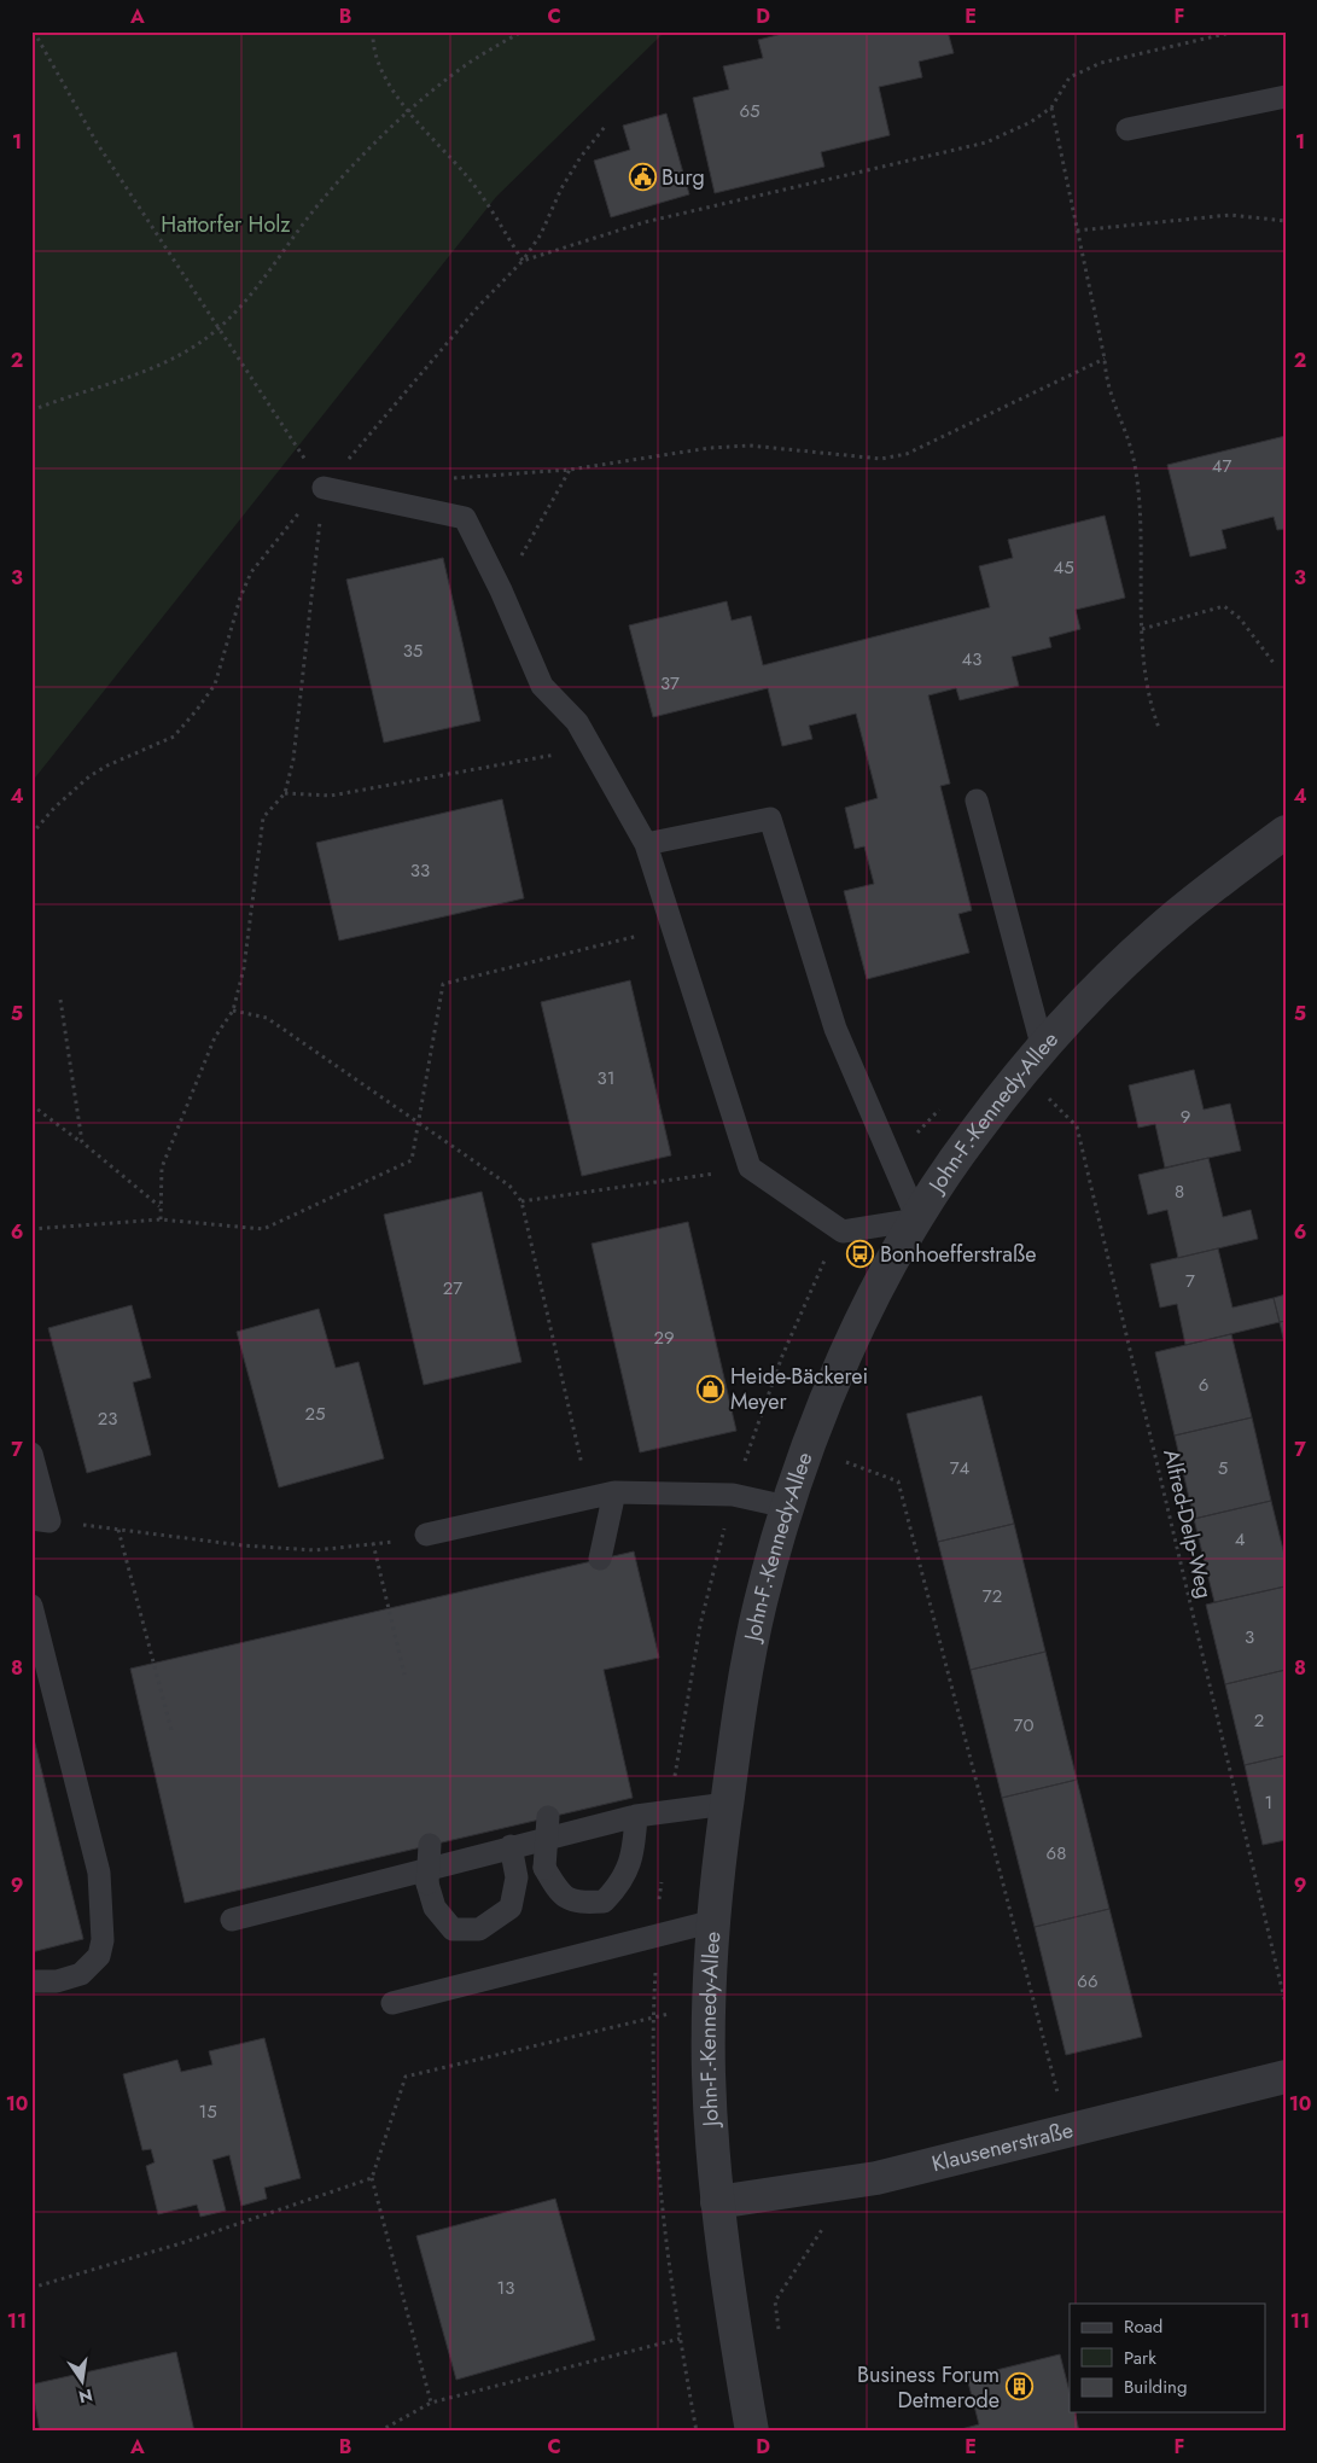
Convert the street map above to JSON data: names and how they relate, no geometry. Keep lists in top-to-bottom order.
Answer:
{
  "streets": {
    "street": ["John-F.-Kennedy-Allee", "Klausenerstraße"],
    "path": ["Alfred-Delp-Weg"]
  },
  "crossings": [
    ["John-F.-Kennedy-Allee", "Alfred-Delp-Weg"],
    ["John-F.-Kennedy-Allee", "Klausenerstraße"]
  ],
  "parks": ["Hattorfer Holz"],
  "places": {
    "public building": ["Burg"],
    "bus stop": ["Bonhoefferstraße"],
    "shop": ["Heide-Bäckerei Meyer"],
    "building": ["Business Forum Detmerode"]
  },
  "house_numbers": [
    "65",
    "47",
    "45",
    "35",
    "43",
    "37",
    "33",
    "31",
    "9",
    "8",
    "7",
    "27",
    "29",
    "6",
    "25",
    "23",
    "74",
    "5",
    "4",
    "72",
    "3",
    "2",
    "70",
    "1",
    "68",
    "66",
    "15",
    "13"
  ],
  "legend": ["Road", "Park", "Building"],
  "north": "bottom",
  "grid": {
    "columns": [
      "A",
      "B",
      "C",
      "D",
      "E",
      "F"
    ],
    "rows": [
      "1",
      "2",
      "3",
      "4",
      "5",
      "6",
      "7",
      "8",
      "9",
      "10",
      "11"
    ]
  }
}
